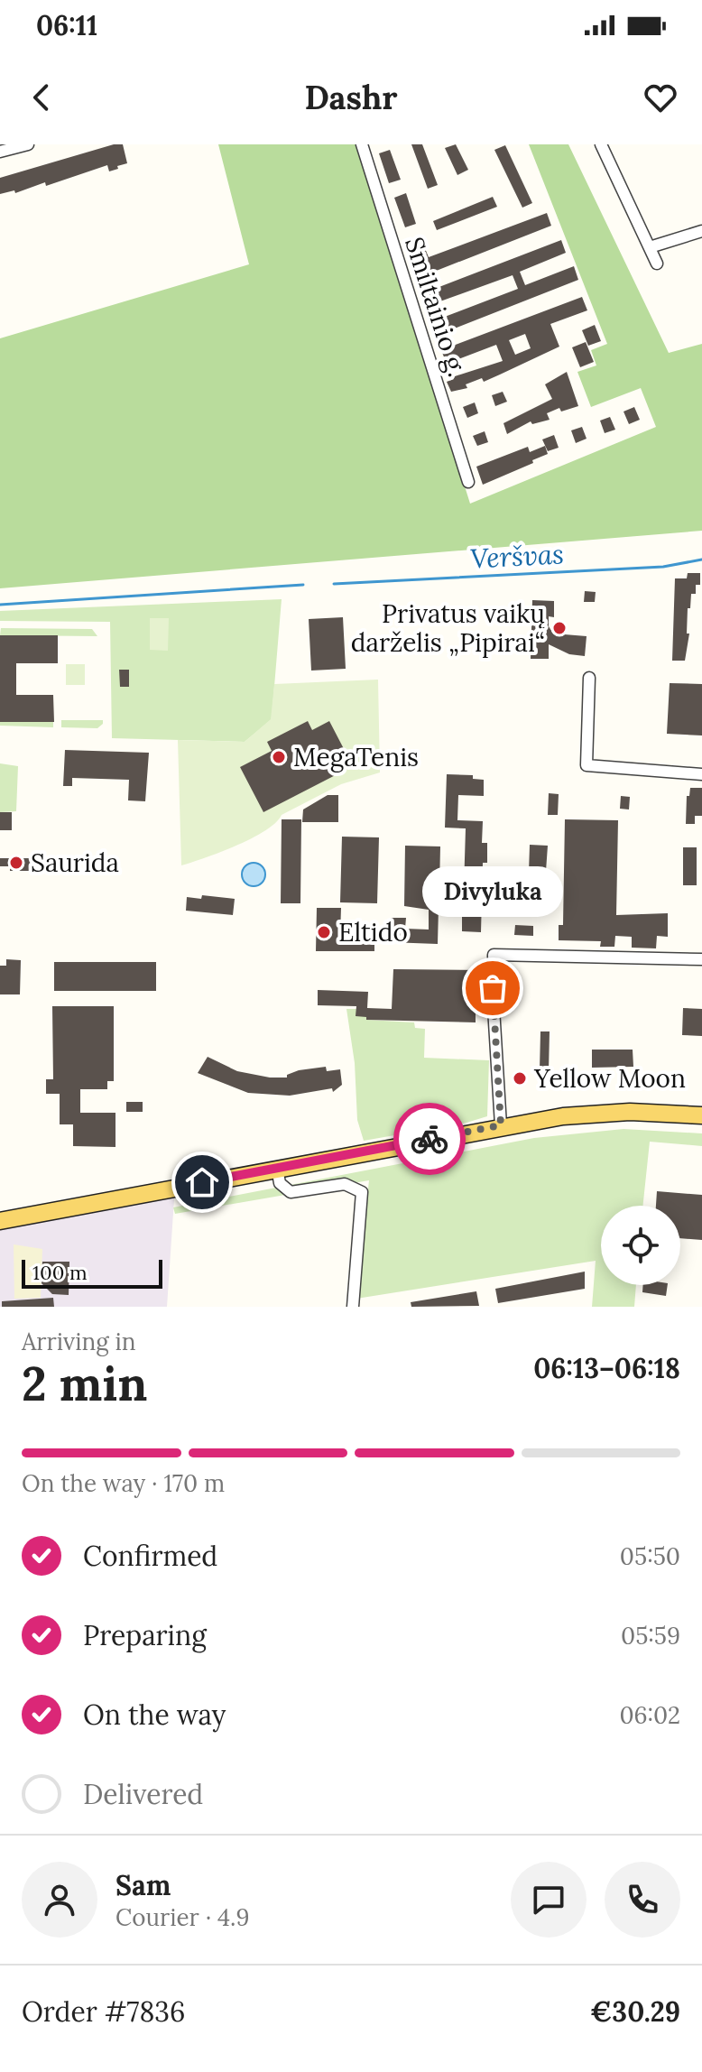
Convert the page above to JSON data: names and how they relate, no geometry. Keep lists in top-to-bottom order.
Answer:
{
  "streets": {
    "street": ["Smiltainio g."]
  },
  "water": ["Veršvas"],
  "places": [
    "Privatus vaikų darželis „Pipirai“",
    "MegaTenis",
    "Saurida",
    "Eltido",
    "Divyluka",
    "Yellow Moon"
  ],
  "scale_bar": "100 m",
  "page": {
    "status": "06:11",
    "header": "Dashr",
    "bubble": "Divyluka",
    "scale": "100 m",
    "heading": ["2 min", "Arriving in", "06:13–06:18"],
    "panel": [
      "Sam",
      "Courier · 4.9",
      "Order #7836",
      "€30.29"
    ],
    "bar": "On the way · 170 m",
    "list": [
      ["Confirmed", "05:50"],
      ["Preparing", "05:59"],
      ["On the way", "06:02"],
      "Delivered"
    ]
  }
}
